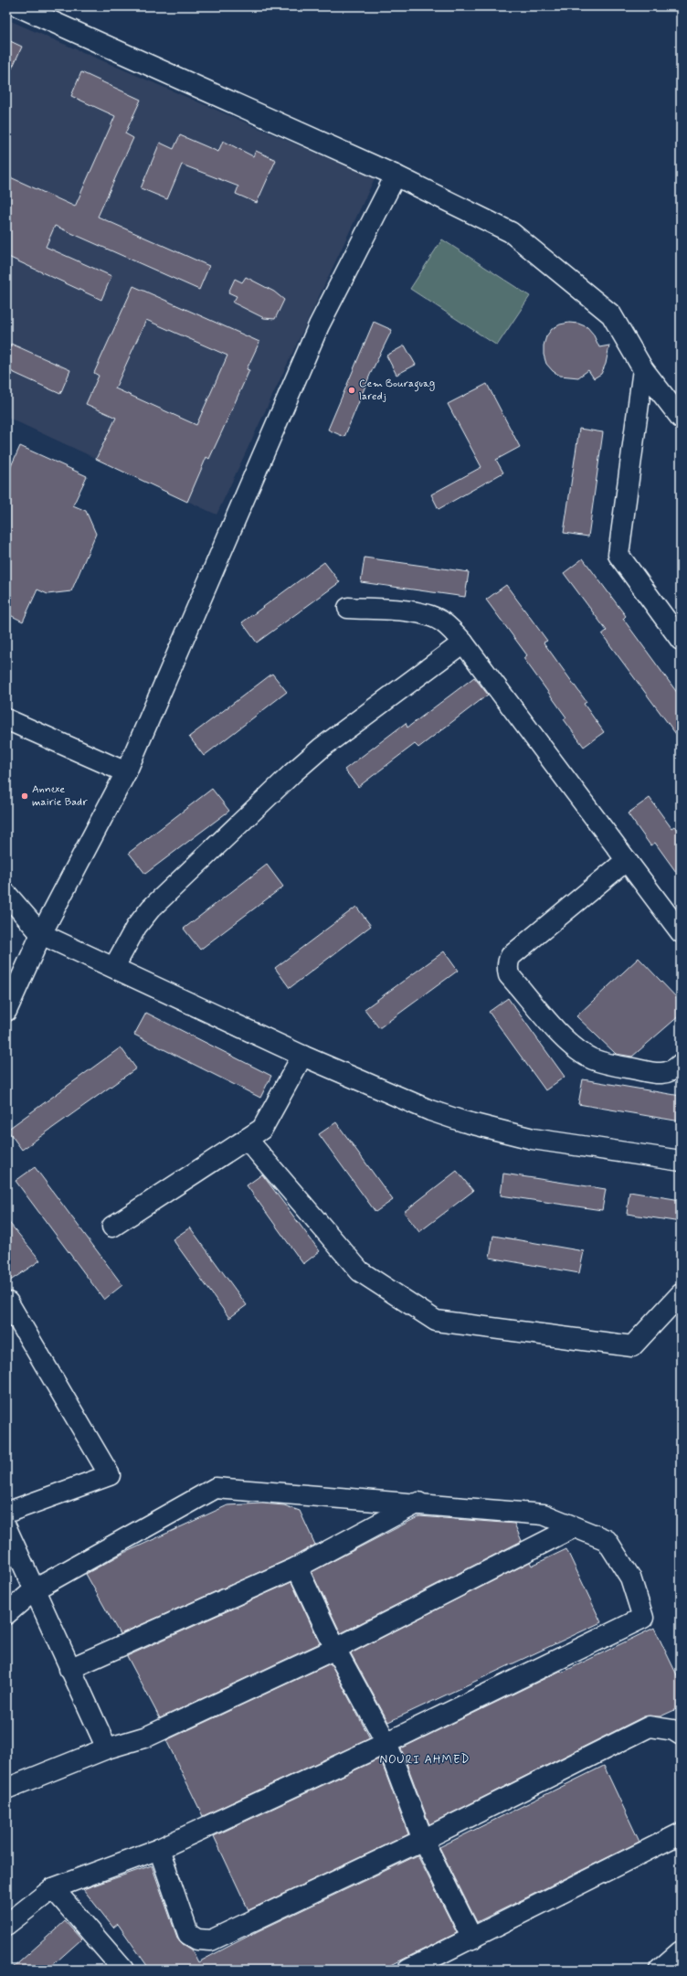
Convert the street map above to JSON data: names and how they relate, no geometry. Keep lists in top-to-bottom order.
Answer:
{
  "districts": ["NOURI AHMED"],
  "places": ["Cem Bouraguag laredj", "Annexe mairie Badr"]
}
